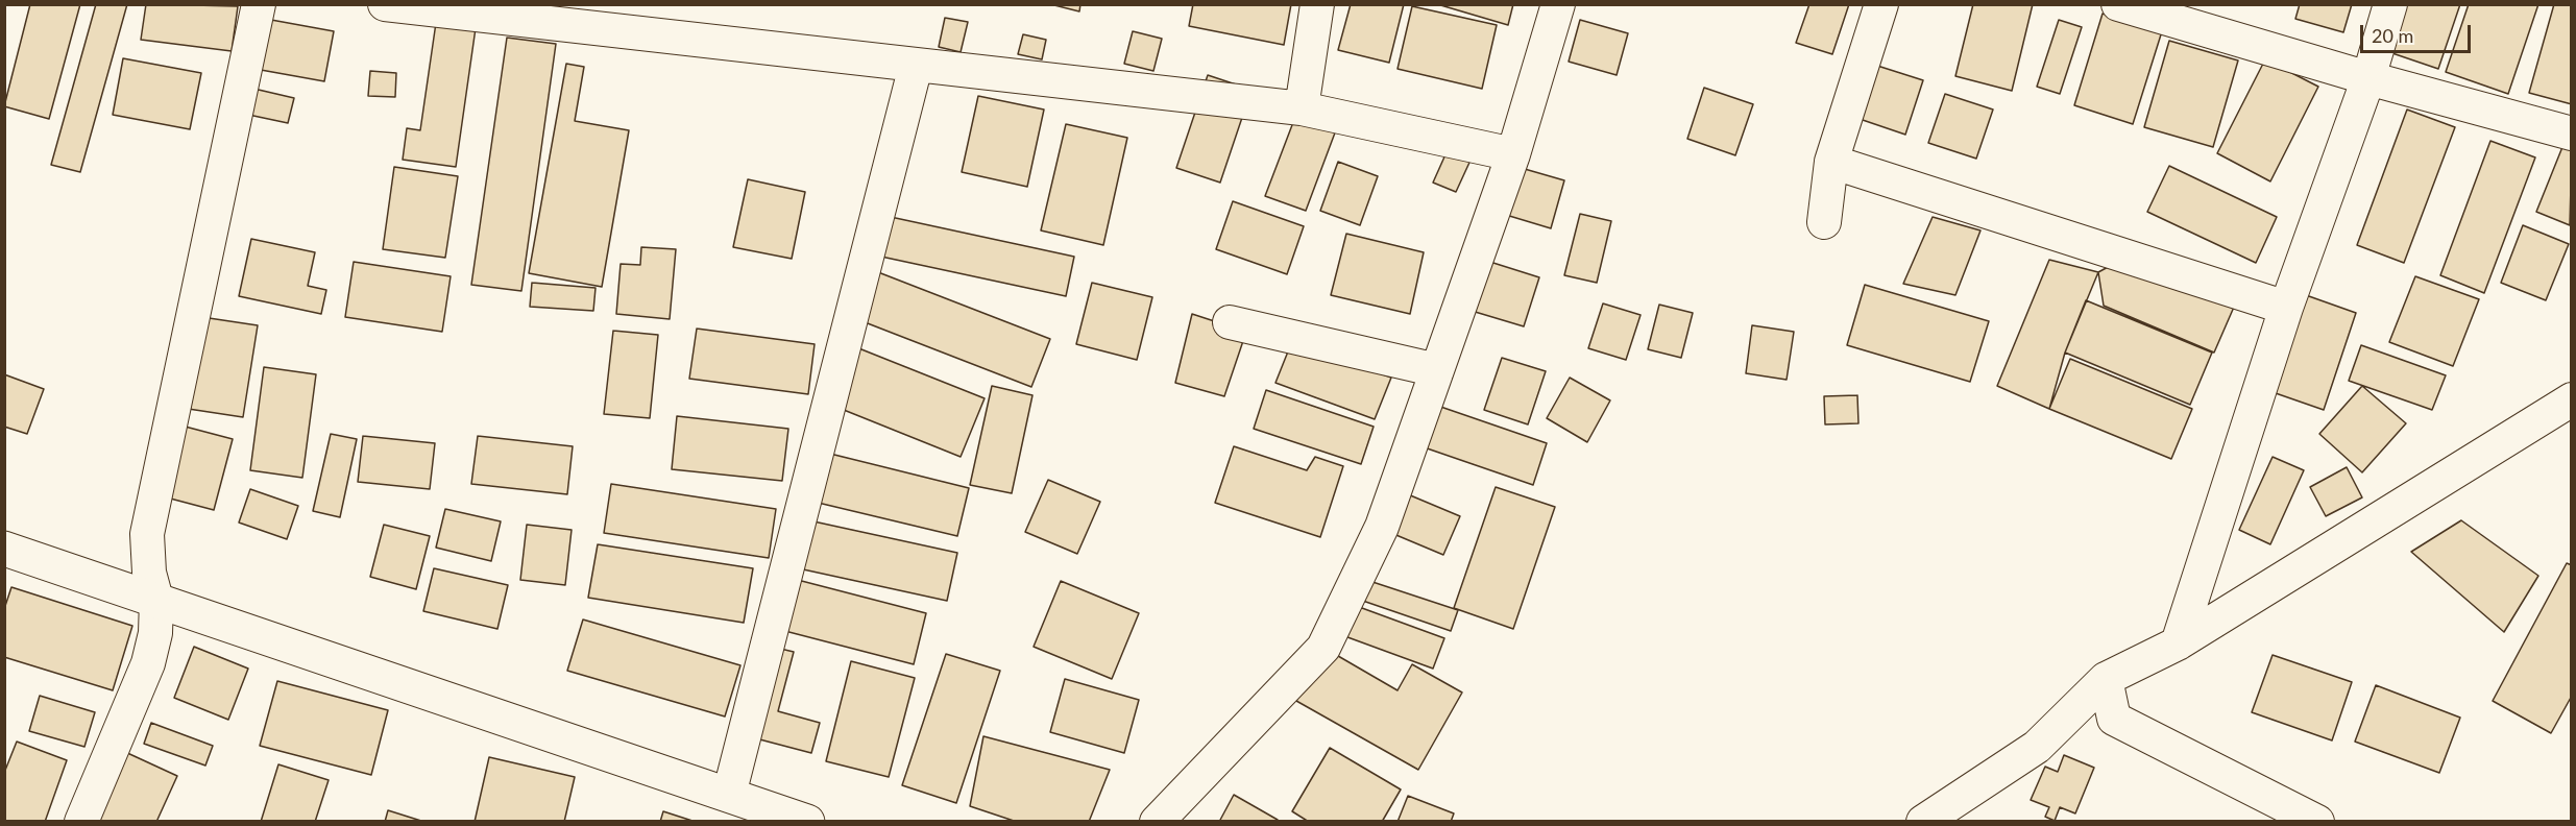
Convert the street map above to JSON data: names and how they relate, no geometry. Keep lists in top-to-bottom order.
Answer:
{
  "scale_bar": "20 m"
}
